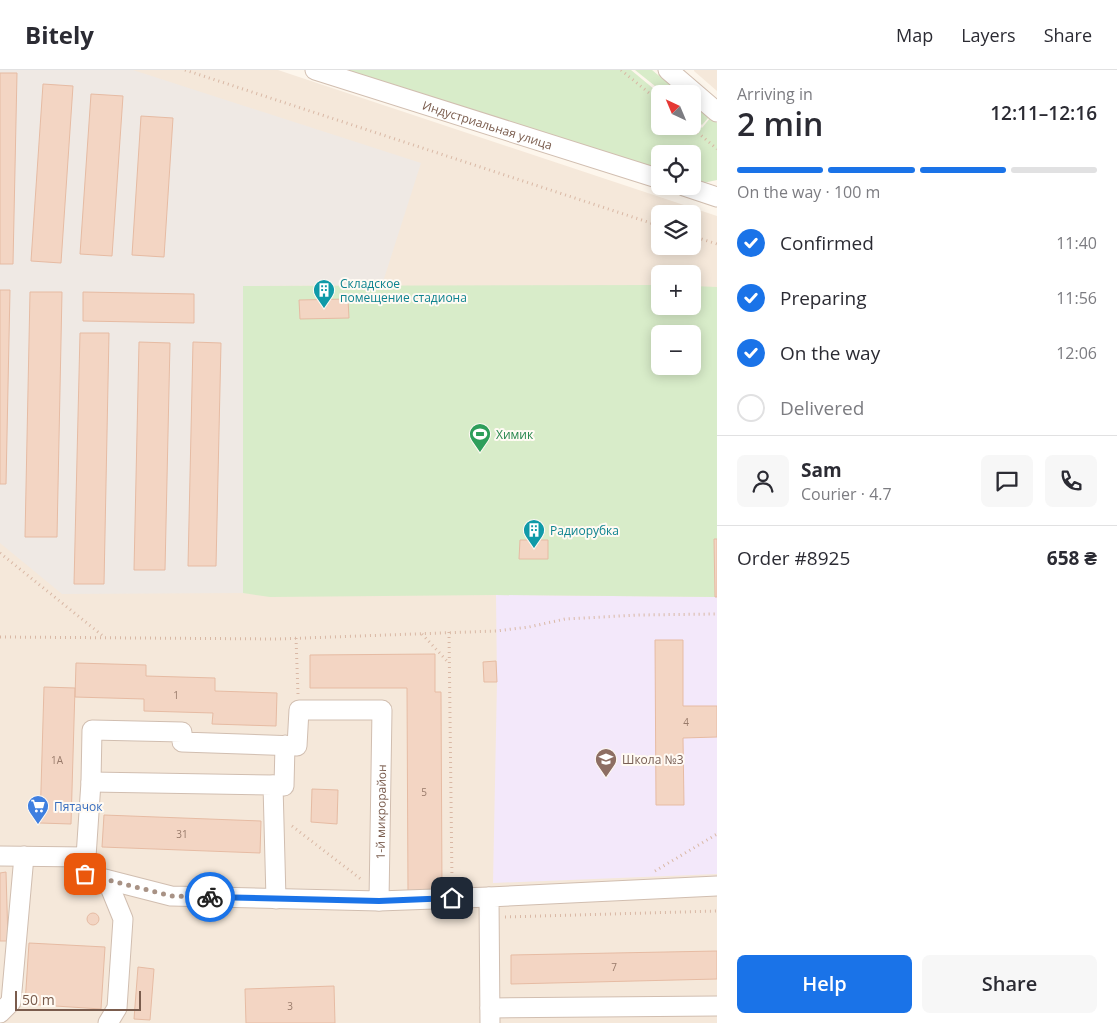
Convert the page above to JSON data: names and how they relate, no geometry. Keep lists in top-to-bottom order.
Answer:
{
  "streets": {
    "street": ["Индустриальная улица", "1-й микрорайон"]
  },
  "places": {
    "building": ["Складское помещение стадиона", "Радиорубка"],
    "sports": ["Химик"],
    "school or university": ["Школа №3"],
    "supermarket": ["Пятачок"]
  },
  "house_numbers": [
    "1",
    "4",
    "1А",
    "5",
    "31",
    "7",
    "3"
  ],
  "scale_bar": "50 m",
  "north": "top left",
  "page": {
    "header": "Bitely",
    "nav": ["Map", "Layers", "Share"],
    "heading": ["2 min", "Arriving in", "12:11–12:16"],
    "panel": [
      "Sam",
      "Courier · 4.7",
      "Order #8925",
      "658 ₴"
    ],
    "map_buttons": ["+", "−"],
    "bar": "On the way · 100 m",
    "list": [
      ["Confirmed", "11:40"],
      ["Preparing", "11:56"],
      ["On the way", "12:06"],
      "Delivered"
    ],
    "buttons": ["Help", "Share"],
    "scale": "50 m"
  }
}
